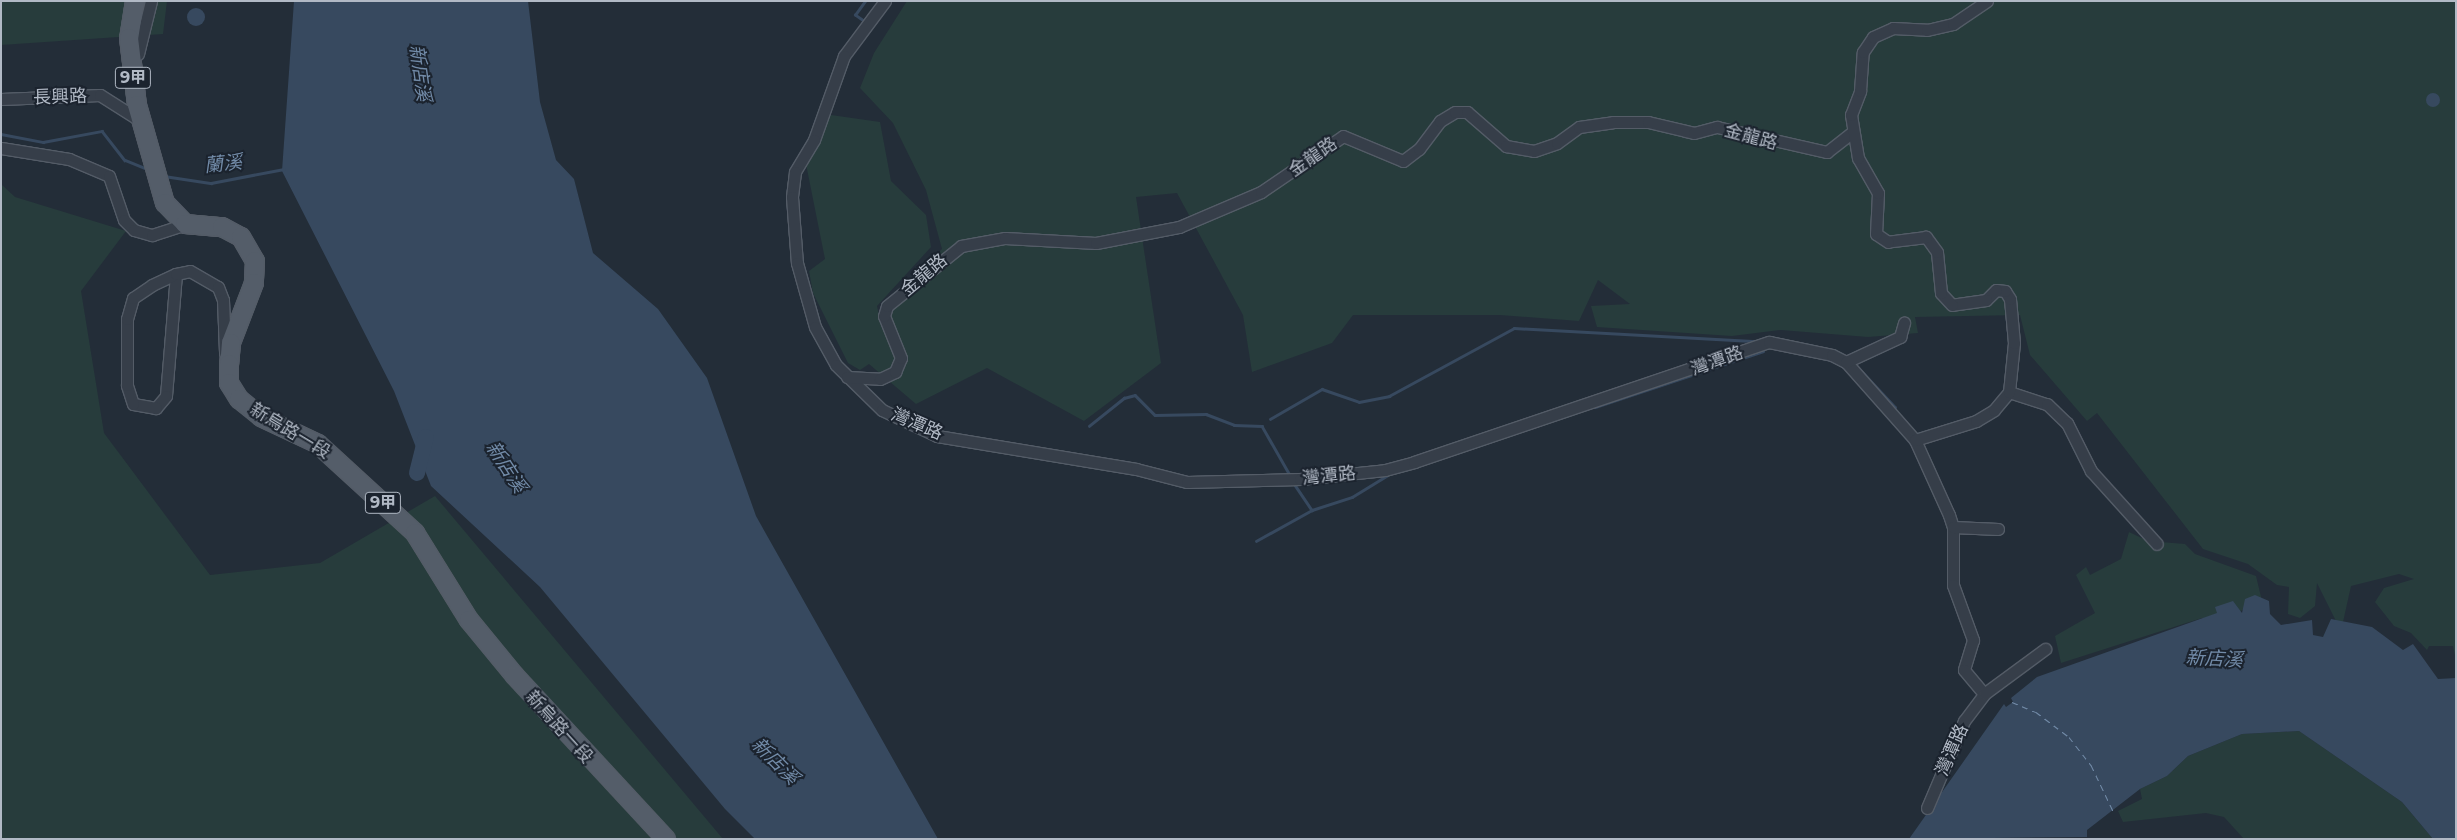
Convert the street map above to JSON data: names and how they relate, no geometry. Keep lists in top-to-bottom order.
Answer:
{
  "streets": {
    "main road": ["9甲", "新烏路一段"],
    "street": ["長興路", "金龍路", "灣潭路"]
  },
  "crossings": [
    ["9甲", "長興路"],
    ["9甲", "新烏路一段"],
    ["金龍路", "灣潭路"]
  ],
  "water": ["新店溪", "蘭溪"]
}
